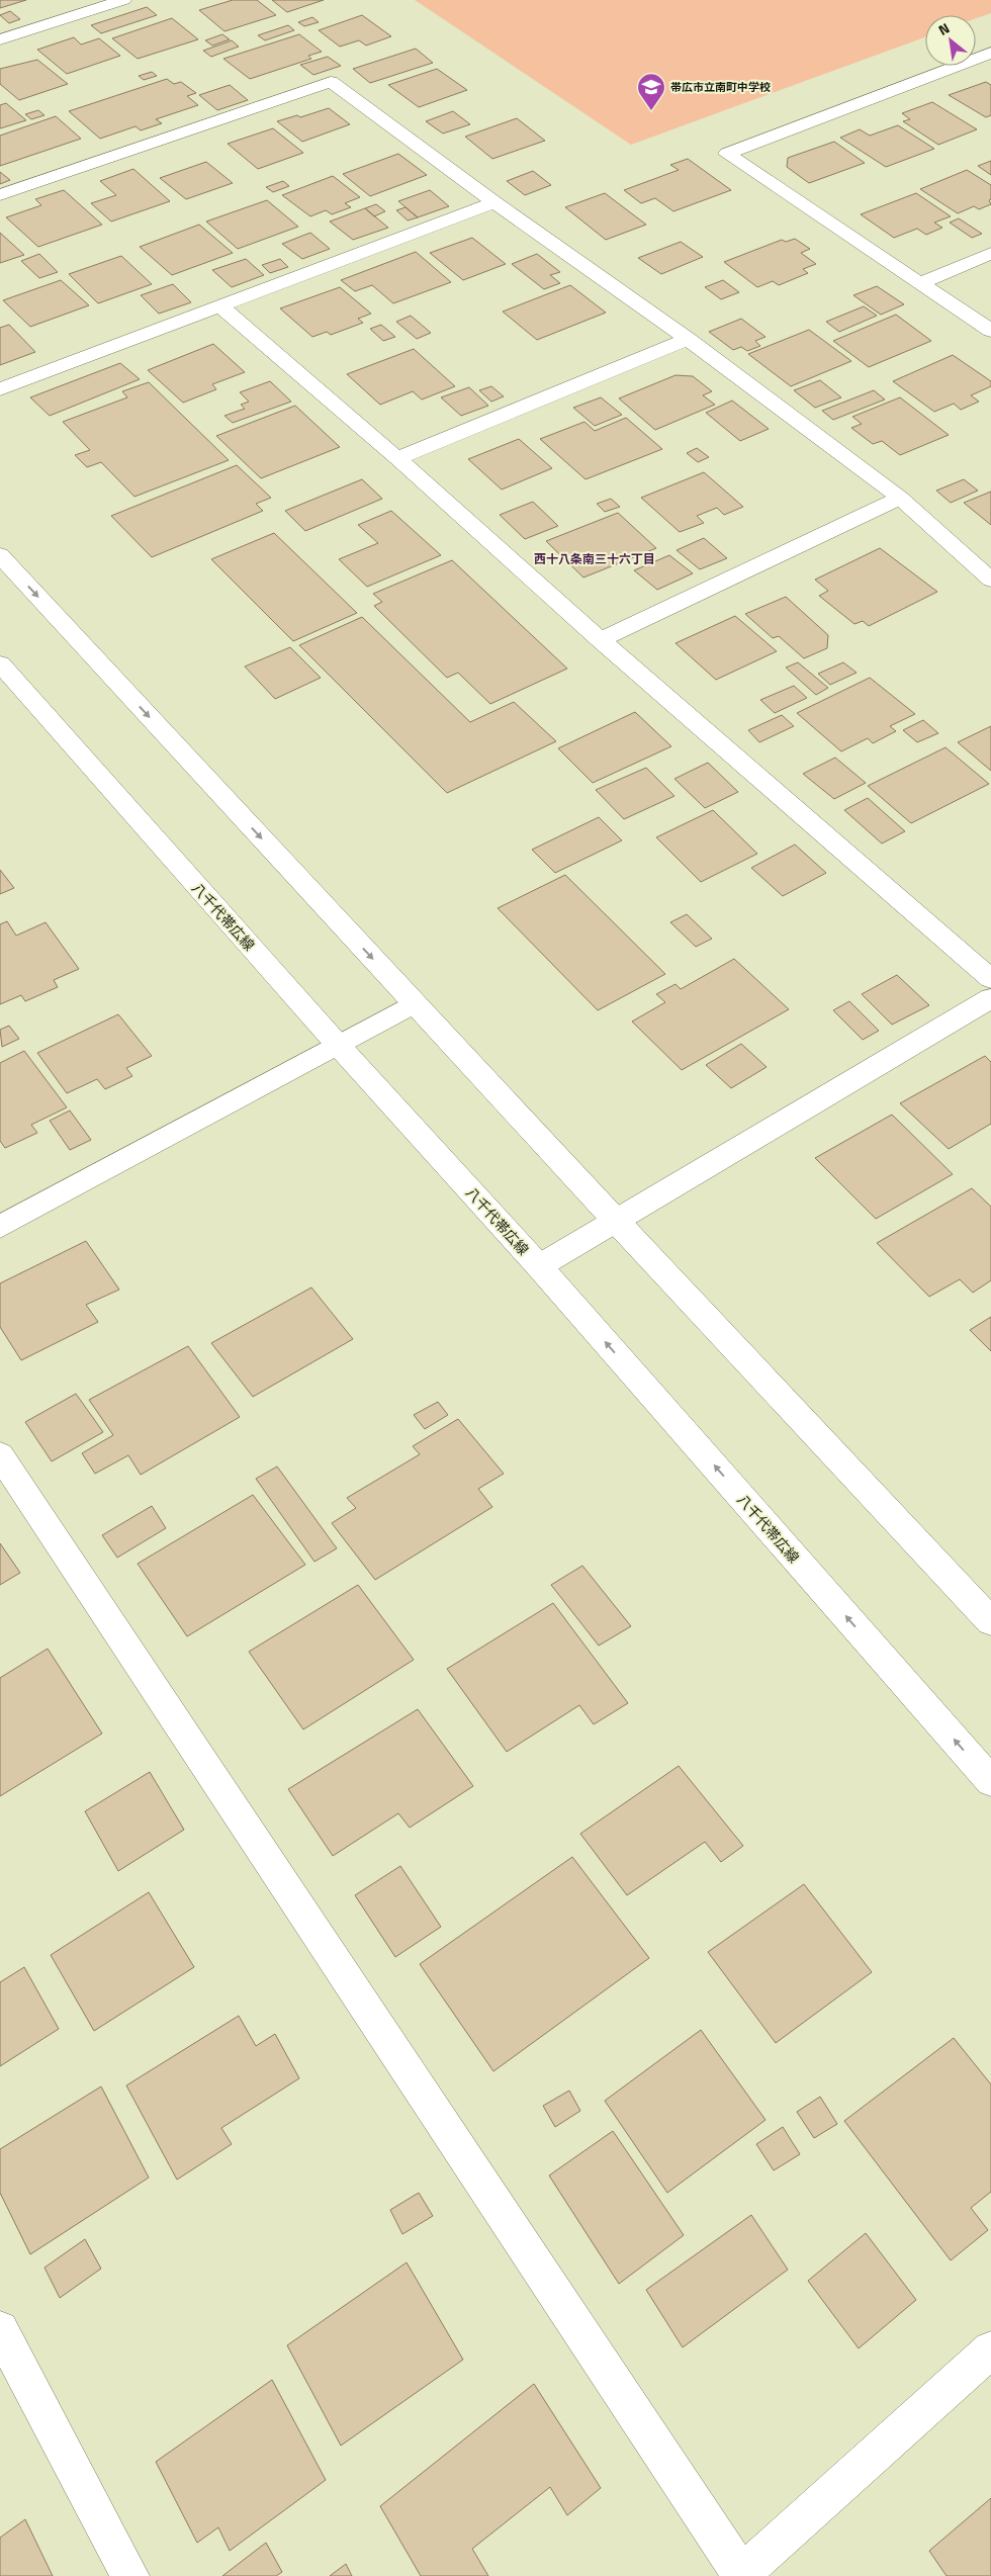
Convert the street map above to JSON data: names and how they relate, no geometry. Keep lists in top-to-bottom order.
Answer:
{
  "streets": {
    "street": ["八千代帯広線"]
  },
  "districts": ["西十八条南三十六丁目"],
  "places": {
    "school or university": ["帯広市立南町中学校"]
  },
  "north": "top left"
}
